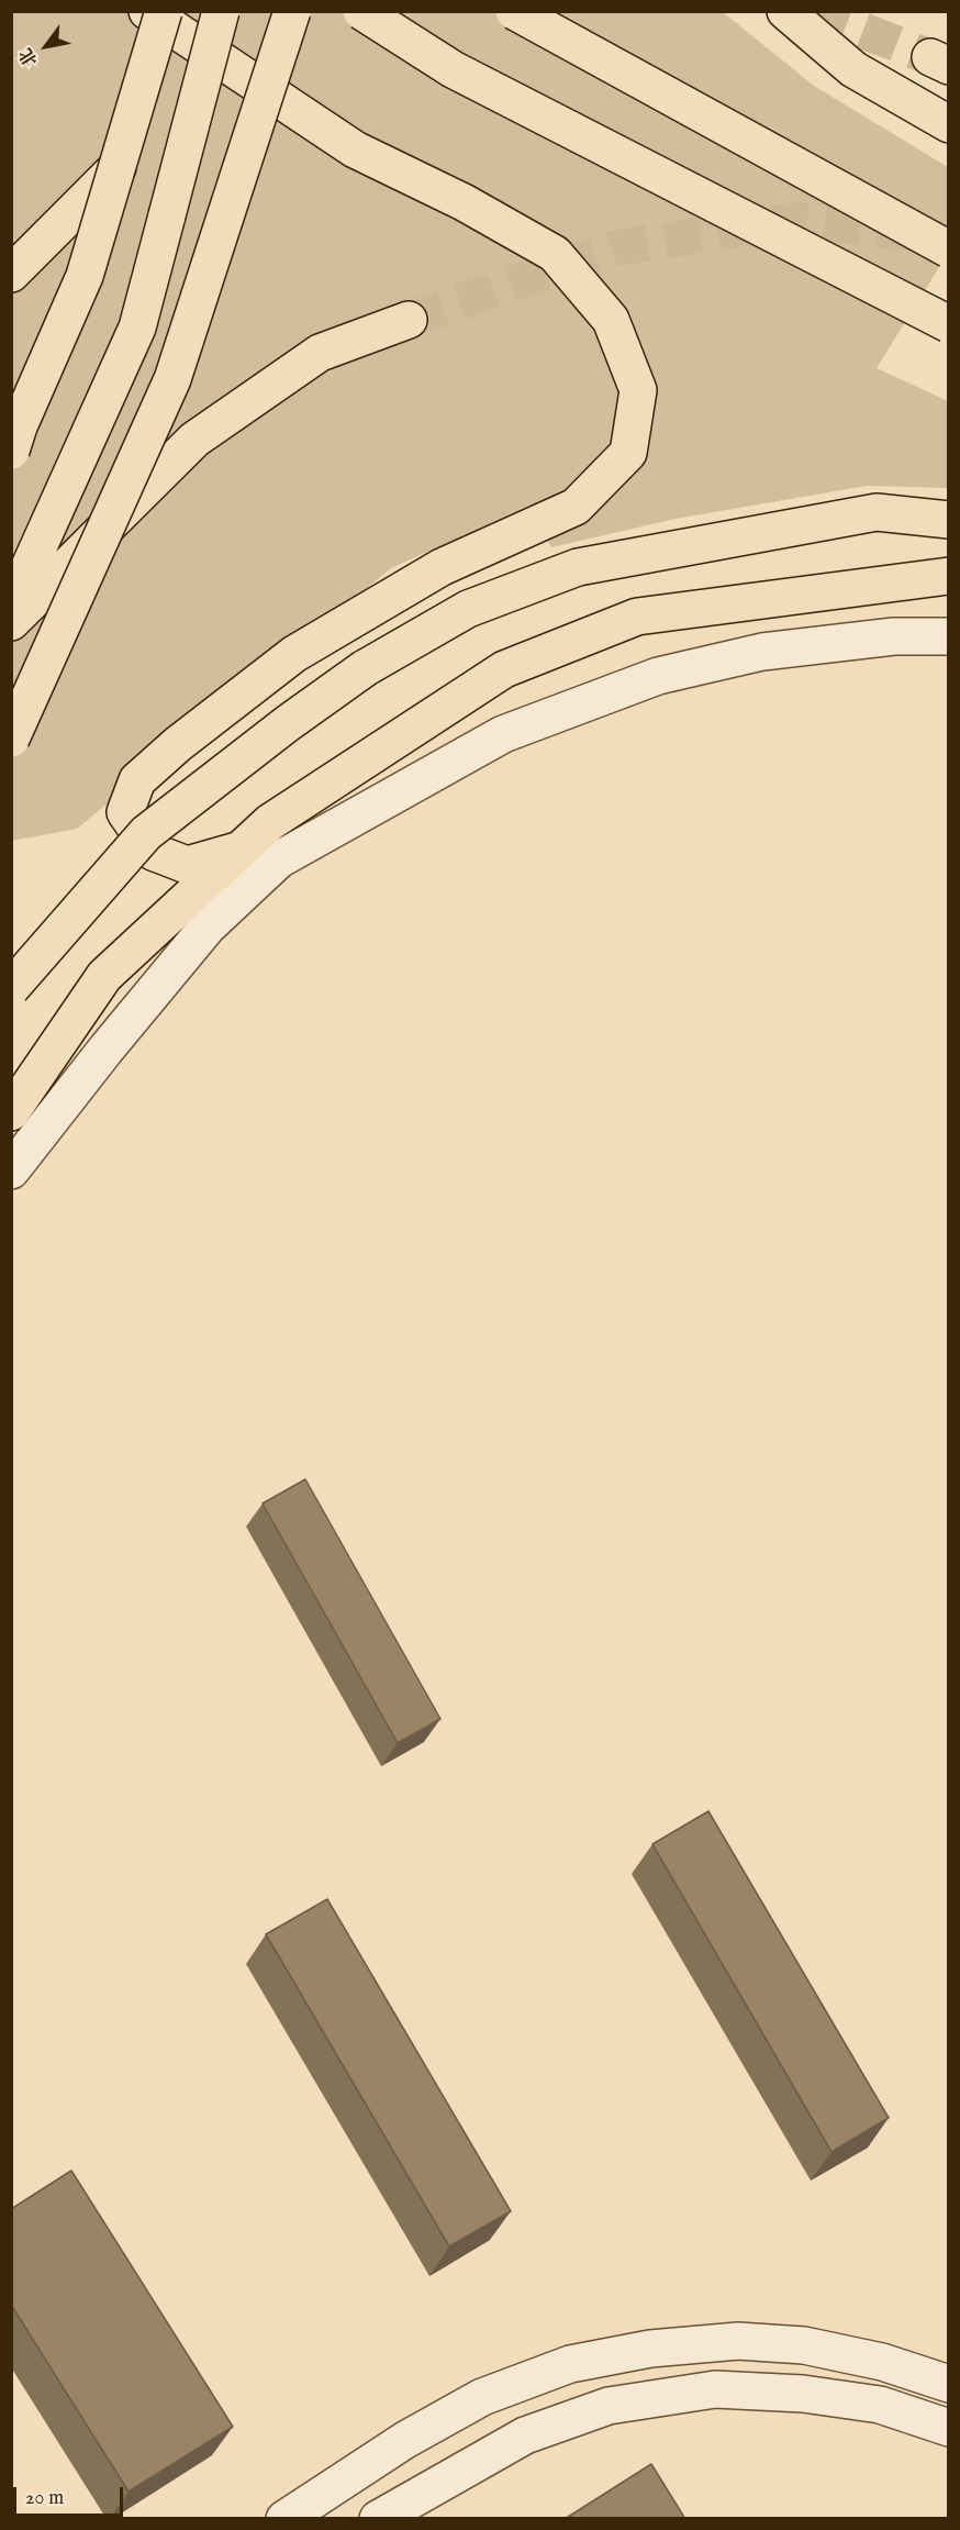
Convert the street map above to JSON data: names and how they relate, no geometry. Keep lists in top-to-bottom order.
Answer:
{
  "scale_bar": "20 m",
  "north": "bottom left"
}
